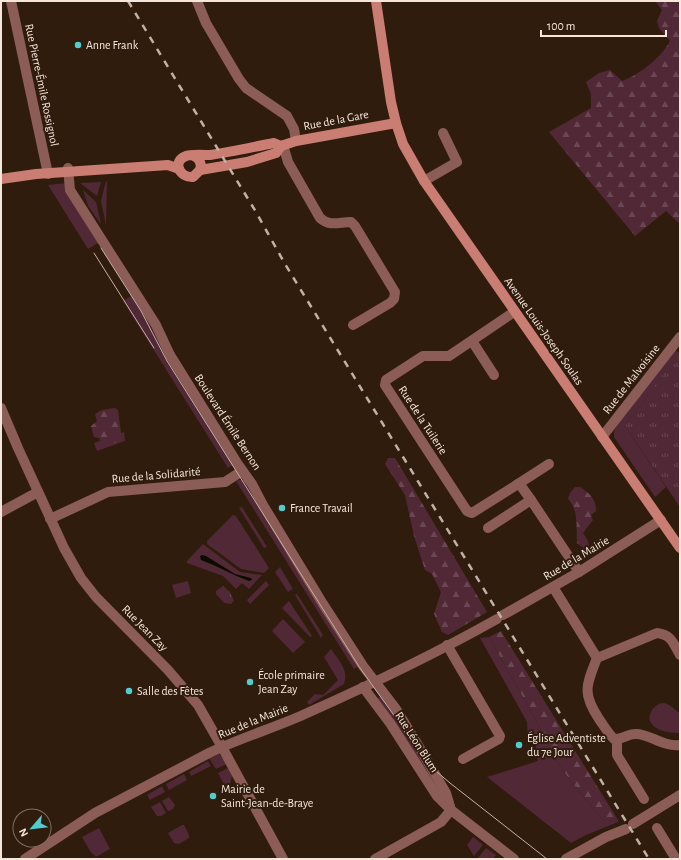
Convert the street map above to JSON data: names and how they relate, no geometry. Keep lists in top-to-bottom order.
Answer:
{
  "streets": {
    "main road": ["Rue de la Gare", "Avenue Louis-Joseph Soulas"],
    "street": [
      "Rue Pierre-Émile Rossignol",
      "Rue de Malvoisine",
      "Rue de la Tuilerie",
      "Boulevard Émile Bernon",
      "Rue de la Solidarité",
      "Rue de la Mairie",
      "Rue Jean Zay",
      "Rue Léon Blum"
    ]
  },
  "crossings": [
    ["Rue Pierre-Émile Rossignol", "Rue de la Gare"],
    ["Rue de la Gare", "Avenue Louis-Joseph Soulas"],
    ["Rue de la Gare", "Boulevard Émile Bernon"],
    ["Avenue Louis-Joseph Soulas", "Rue de Malvoisine"],
    ["Avenue Louis-Joseph Soulas", "Rue de la Tuilerie"],
    ["Avenue Louis-Joseph Soulas", "Rue de la Mairie"],
    ["Boulevard Émile Bernon", "Rue de la Solidarité"],
    ["Boulevard Émile Bernon", "Rue de la Mairie"],
    ["Boulevard Émile Bernon", "Rue Léon Blum"],
    ["Rue de la Solidarité", "Rue Jean Zay"],
    ["Rue de la Mairie", "Rue Jean Zay"],
    ["Rue de la Mairie", "Rue Léon Blum"]
  ],
  "places": [
    "Anne Frank",
    "France Travail",
    "École primaire Jean Zay",
    "Salle des Fêtes",
    "Église Adventiste du 7e Jour",
    "Mairie de Saint-Jean-de-Braye"
  ],
  "scale_bar": "100 m",
  "north": "bottom left"
}
